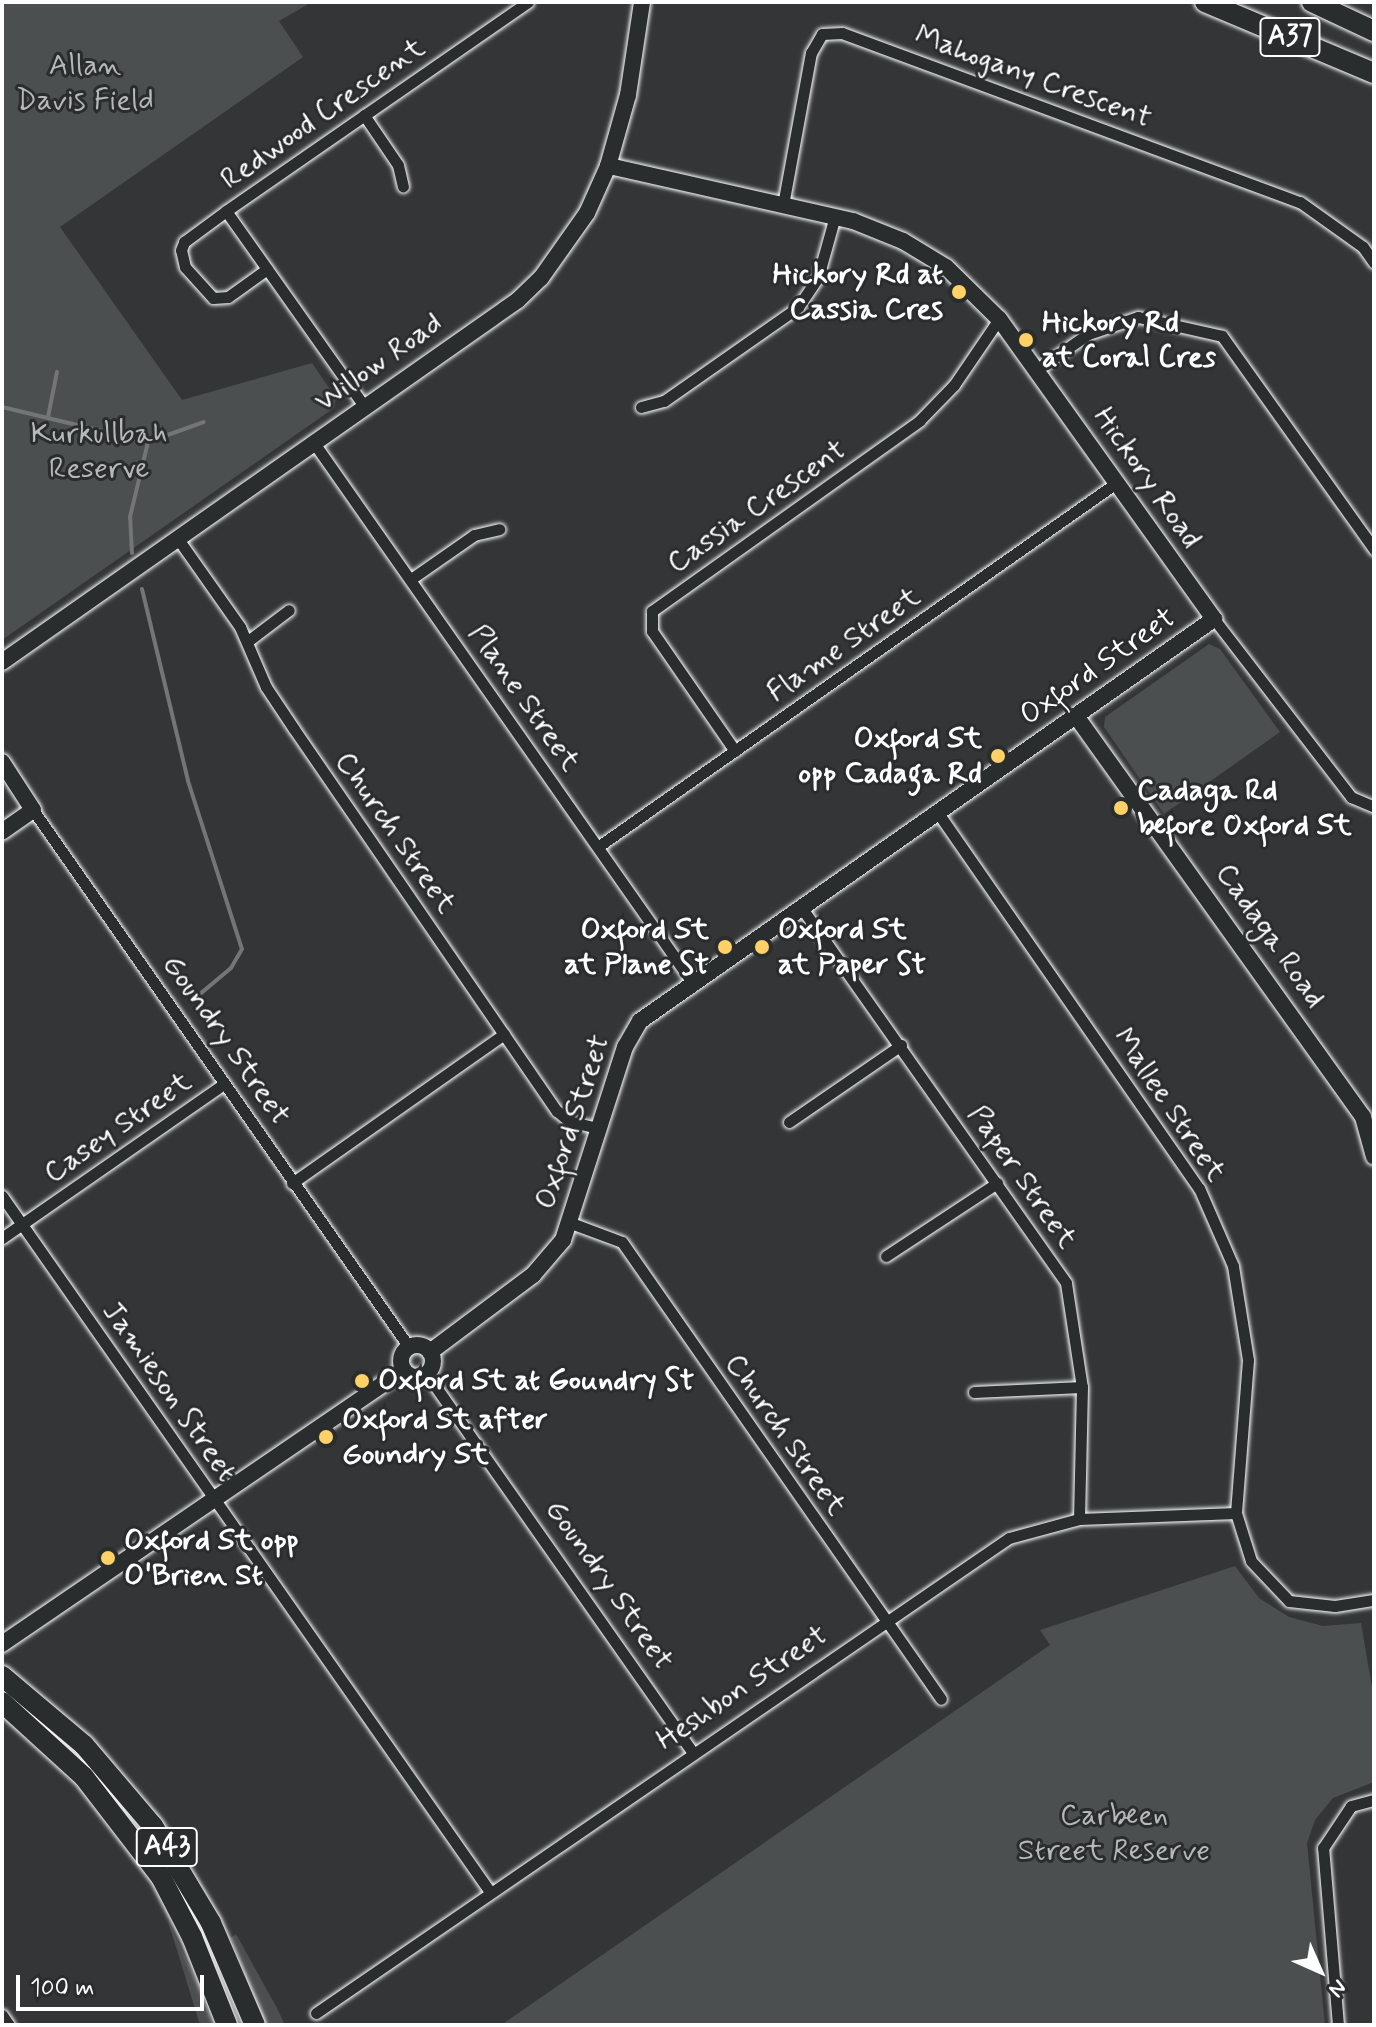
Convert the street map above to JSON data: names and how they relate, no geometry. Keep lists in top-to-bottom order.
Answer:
{
  "streets": {
    "highway": ["A37", "A43"],
    "street": [
      "Mahogany Crescent",
      "Redwood Crescent",
      "Willow Road",
      "Hickory Road",
      "Cassia Crescent",
      "Flame Street",
      "Oxford Street",
      "Plane Street",
      "Church Street",
      "Cadaga Road",
      "Goundry Street",
      "Mallee Street",
      "Casey Street",
      "Paper Street",
      "Jamieson Street",
      "Heshbon Street"
    ]
  },
  "crossings": [
    ["Mahogany Crescent", "Hickory Road"],
    ["Redwood Crescent", "Willow Road"],
    ["Willow Road", "Hickory Road"],
    ["Willow Road", "Plane Street"],
    ["Willow Road", "Church Street"],
    ["Hickory Road", "Cassia Crescent"],
    ["Hickory Road", "Flame Street"],
    ["Hickory Road", "Oxford Street"],
    ["Cassia Crescent", "Flame Street"],
    ["Flame Street", "Plane Street"],
    ["Oxford Street", "Plane Street"],
    ["Oxford Street", "Church Street"],
    ["Oxford Street", "Cadaga Road"],
    ["Oxford Street", "Goundry Street"],
    ["Oxford Street", "Mallee Street"],
    ["Oxford Street", "Paper Street"],
    ["Church Street", "Heshbon Street"],
    ["Goundry Street", "Casey Street"],
    ["Goundry Street", "Heshbon Street"],
    ["Mallee Street", "Heshbon Street"],
    ["Casey Street", "Jamieson Street"],
    ["Paper Street", "Heshbon Street"],
    ["Jamieson Street", "Heshbon Street"]
  ],
  "parks": ["Allan Davis Field", "Kurkullbah Reserve", "Carbeen Street Reserve"],
  "places": [
    "Hickory Rd at Cassia Cres",
    "Hickory Rd at Coral Cres",
    "Oxford St opp Cadaga Rd",
    "Cadaga Rd before Oxford St",
    "Oxford St at Plane St",
    "Oxford St at Paper St",
    "Oxford St at Goundry St",
    "Oxford St after Goundry St",
    "Oxford St opp O'Brien St"
  ],
  "scale_bar": "100 m",
  "north": "bottom right"
}
